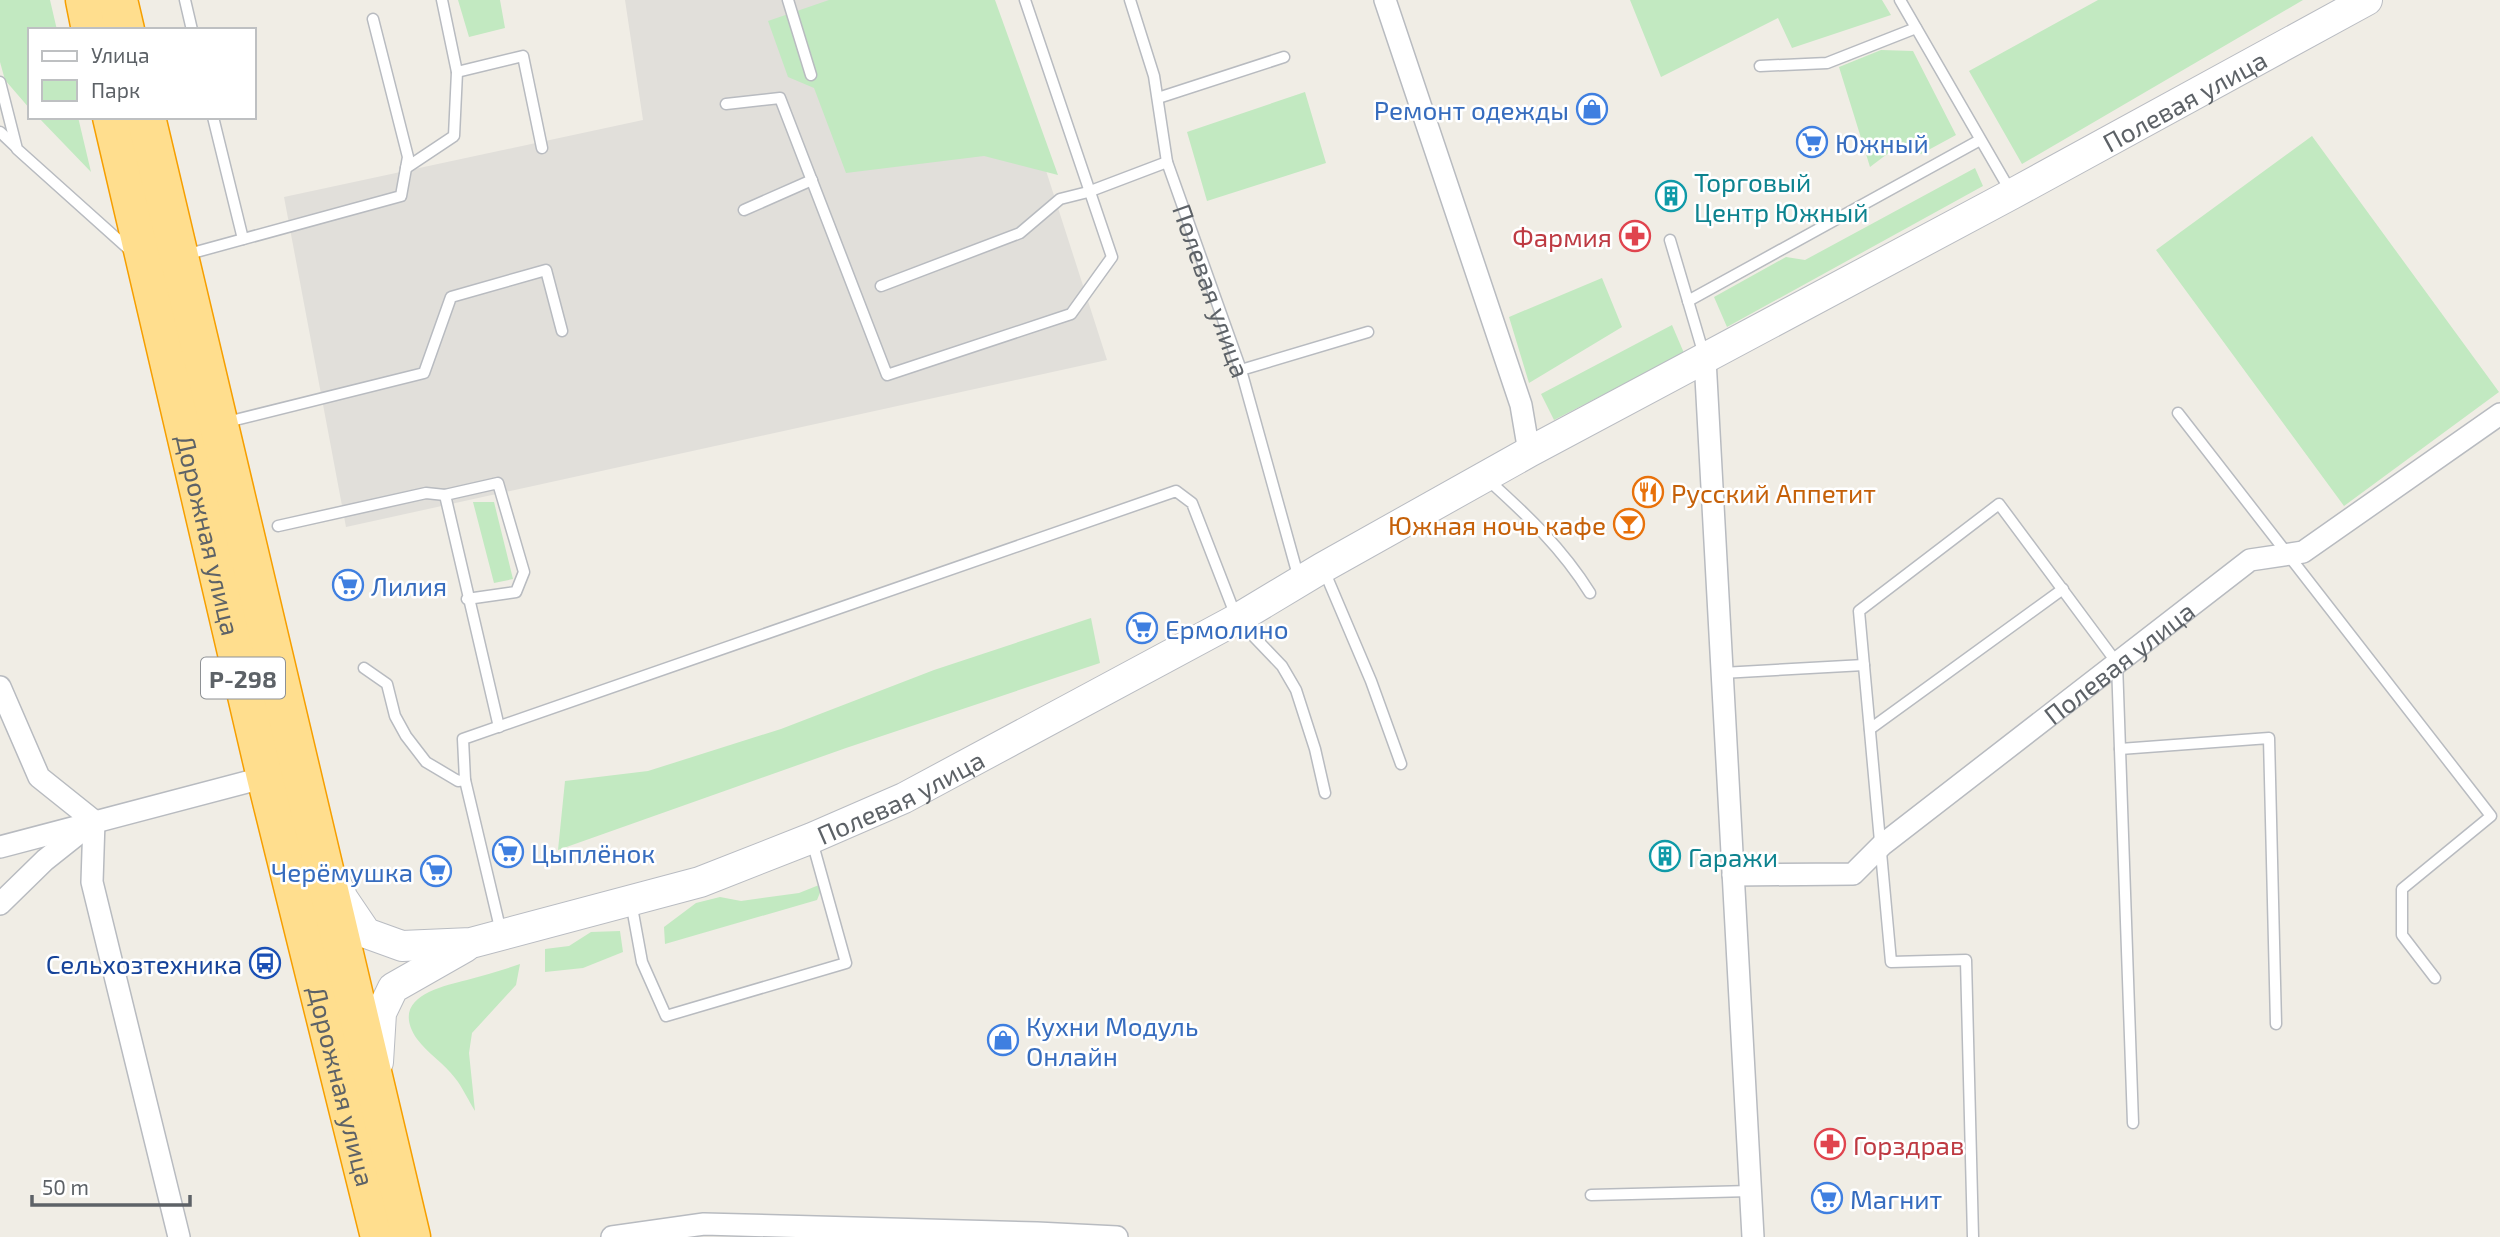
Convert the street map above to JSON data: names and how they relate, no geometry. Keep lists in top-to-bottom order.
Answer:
{
  "streets": {
    "highway": ["Дорожная улица", "Р-298"],
    "main road": ["Полевая улица"]
  },
  "places": {
    "shop": ["Ремонт одежды", "Кухни Модуль Онлайн"],
    "supermarket": [
      "Южный",
      "Лилия",
      "Ермолино",
      "Цыплёнок",
      "Черёмушка",
      "Магнит"
    ],
    "building": ["Торговый Центр Южный", "Гаражи"],
    "pharmacy": ["Фармия", "Горздрав"],
    "restaurant": ["Русский Аппетит"],
    "bar": ["Южная ночь кафе"],
    "bus stop": ["Сельхозтехника"]
  },
  "legend": ["Улица", "Парк"],
  "scale_bar": "50 m"
}
